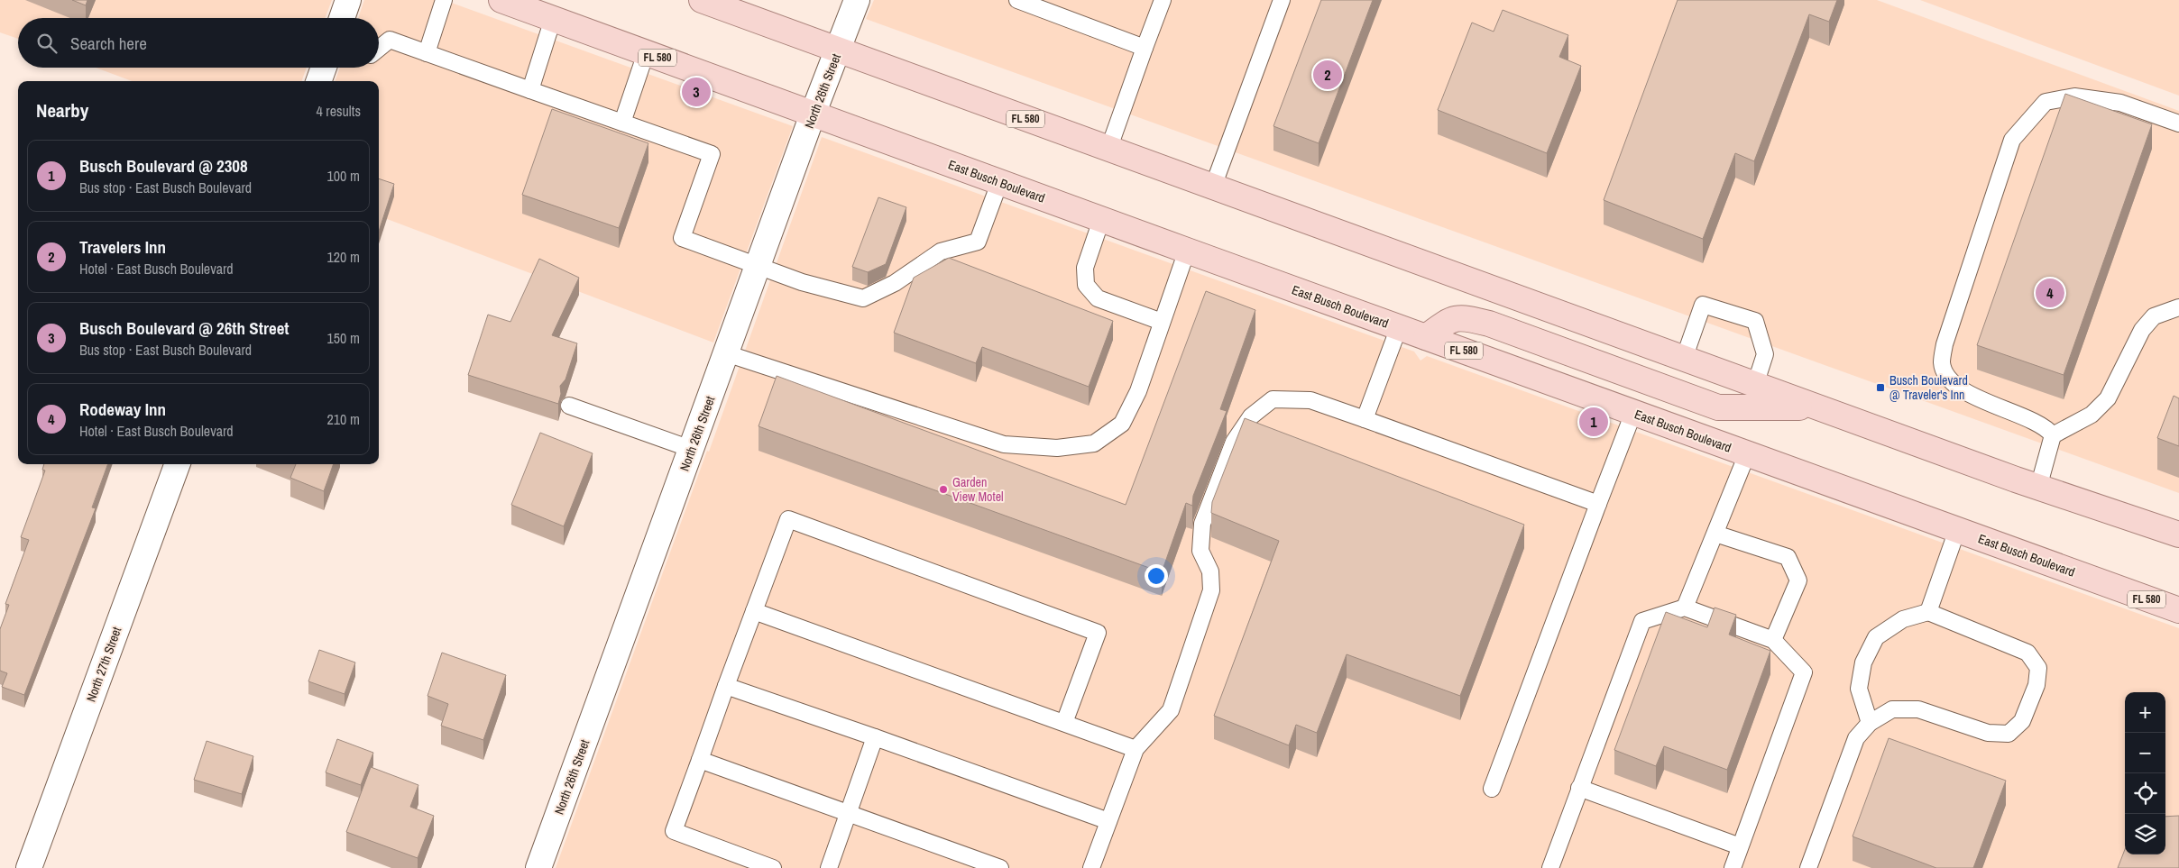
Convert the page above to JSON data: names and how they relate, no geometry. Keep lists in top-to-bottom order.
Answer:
{
  "streets": {
    "main road": ["FL 580", "East Busch Boulevard"],
    "street": ["North 26th Street", "North 27th Street"]
  },
  "crossings": [
    ["FL 580", "North 26th Street"],
    ["North 26th Street", "East Busch Boulevard"]
  ],
  "places": {
    "transit": ["Busch Boulevard @ Traveler's Inn"],
    "other": ["Garden View Motel"]
  },
  "page": {
    "search": "Search here",
    "pins": [
      "2",
      "3",
      "4",
      "1"
    ],
    "heading": ["Nearby", "4 results"],
    "list": [
      {
        "mark": "1",
        "name": "Busch Boulevard @ 2308",
        "note": "Bus stop · East Busch Boulevard",
        "value": "100 m"
      },
      {
        "mark": "2",
        "name": "Travelers Inn",
        "note": "Hotel · East Busch Boulevard",
        "value": "120 m"
      },
      {
        "mark": "3",
        "name": "Busch Boulevard @ 26th Street",
        "note": "Bus stop · East Busch Boulevard",
        "value": "150 m"
      },
      {
        "mark": "4",
        "name": "Rodeway Inn",
        "note": "Hotel · East Busch Boulevard",
        "value": "210 m"
      }
    ],
    "map_buttons": ["+", "−"]
  }
}
